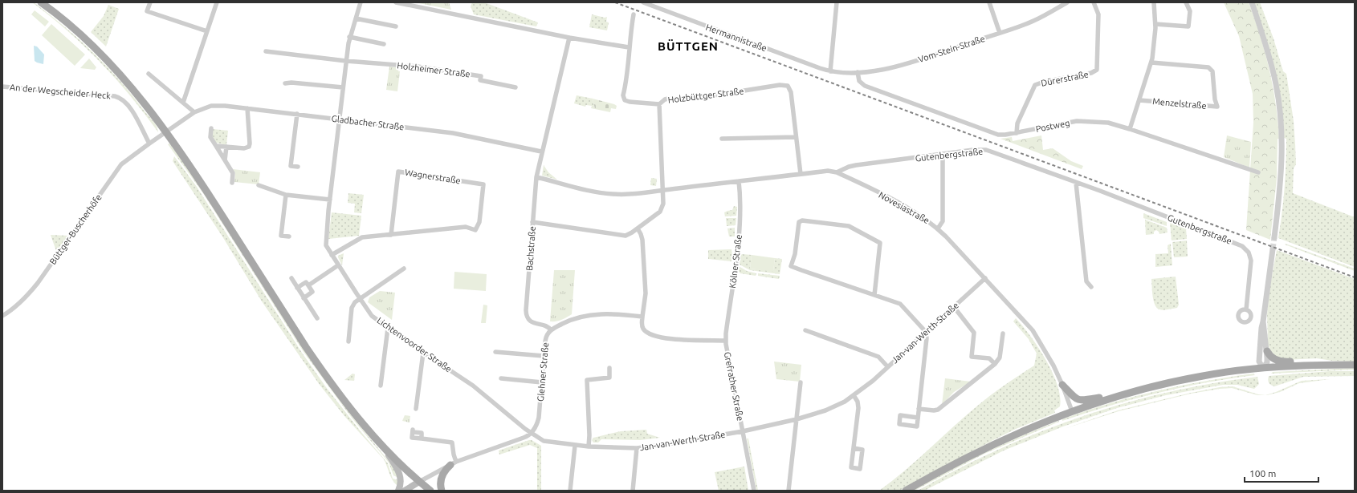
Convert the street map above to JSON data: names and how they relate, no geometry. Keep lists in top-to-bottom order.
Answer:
{
  "streets": {
    "street": [
      "Hermannistraße",
      "Vom-Stein-Straße",
      "Holzheimer Straße",
      "Dürerstraße",
      "An der Wegscheider Heck",
      "Holzbüttger Straße",
      "Menzelstraße",
      "Gladbacher Straße",
      "Postweg",
      "Gutenbergstraße",
      "Wagnerstraße",
      "Novesiastraße",
      "Büttger-Buscherhöfe",
      "Bachstraße",
      "Kölner Straße",
      "Jan-van-Werth-Straße",
      "Lichtenvoorder Straße",
      "Glehner Straße",
      "Grefrather Straße"
    ]
  },
  "crossings": [
    ["Hermannistraße", "Vom-Stein-Straße"],
    ["Vom-Stein-Straße", "Postweg"],
    ["Holzheimer Straße", "Lichtenvoorder Straße"],
    ["Dürerstraße", "Postweg"],
    ["An der Wegscheider Heck", "Büttger-Buscherhöfe"],
    ["Gladbacher Straße", "Bachstraße"],
    ["Gladbacher Straße", "Lichtenvoorder Straße"],
    ["Gutenbergstraße", "Novesiastraße"],
    ["Novesiastraße", "Bachstraße"],
    ["Novesiastraße", "Kölner Straße"],
    ["Novesiastraße", "Jan-van-Werth-Straße"],
    ["Bachstraße", "Glehner Straße"],
    ["Kölner Straße", "Grefrather Straße"],
    ["Jan-van-Werth-Straße", "Lichtenvoorder Straße"],
    ["Jan-van-Werth-Straße", "Glehner Straße"],
    ["Jan-van-Werth-Straße", "Grefrather Straße"],
    ["Lichtenvoorder Straße", "Glehner Straße"],
    ["Glehner Straße", "Grefrather Straße"]
  ],
  "districts": ["BÜTTGEN"],
  "scale_bar": "100 m"
}
